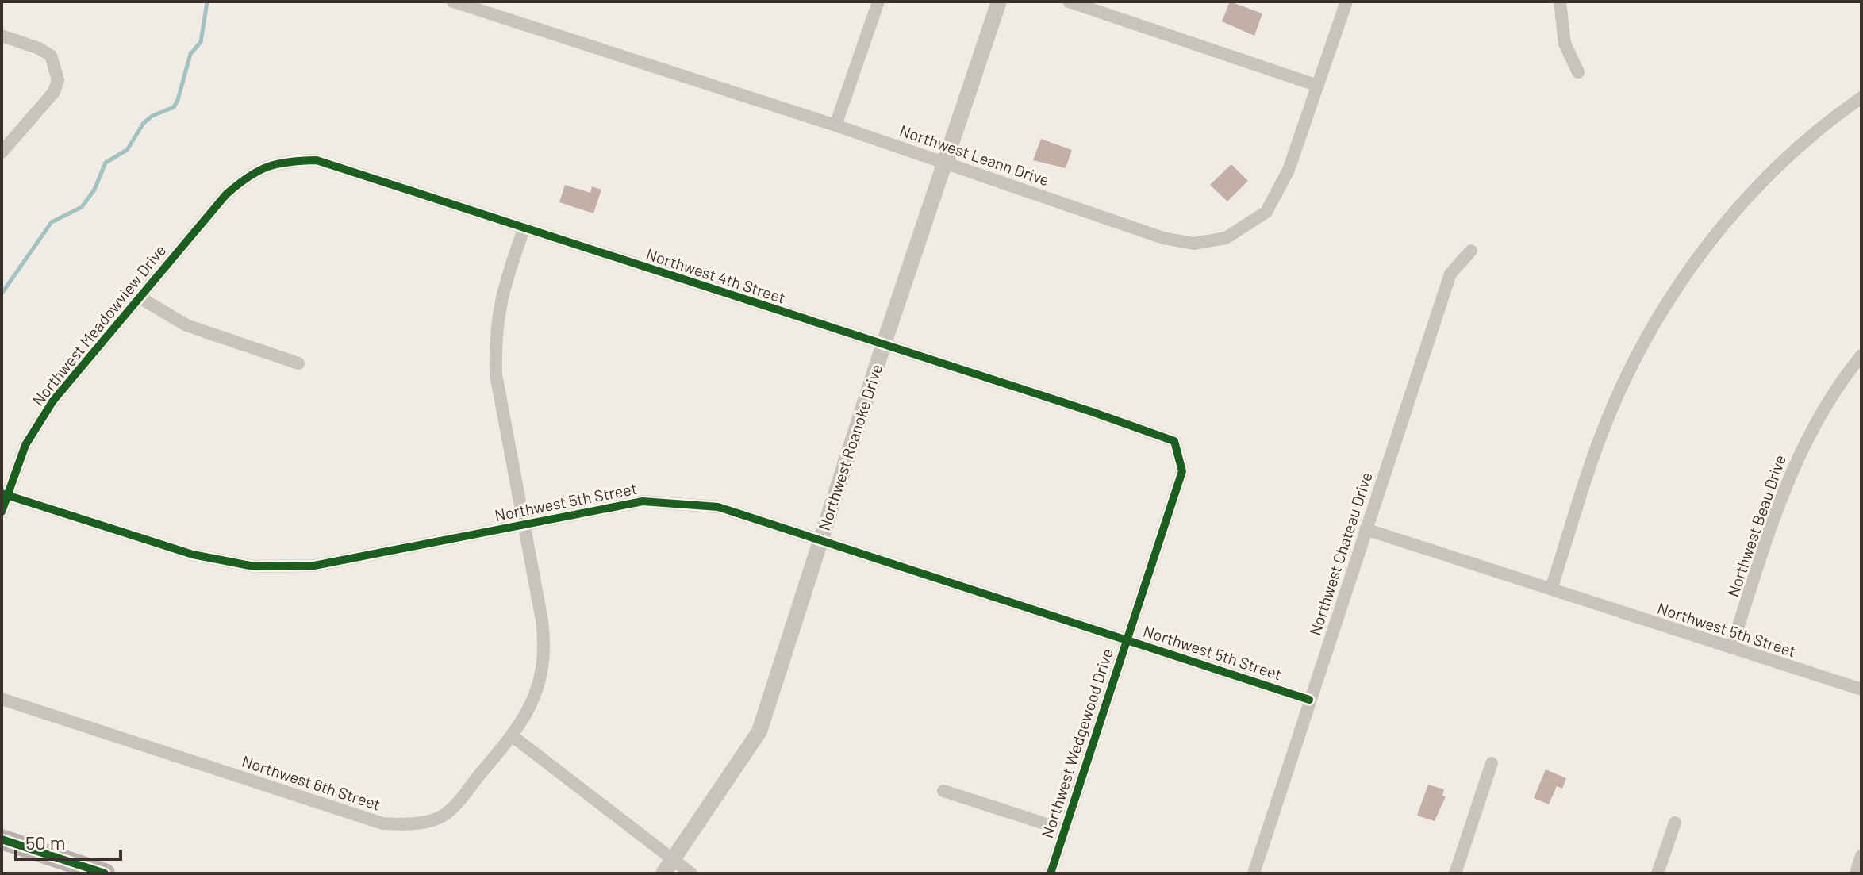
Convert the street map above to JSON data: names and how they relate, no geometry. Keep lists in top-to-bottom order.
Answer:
{
  "streets": {
    "street": [
      "Northwest Leann Drive",
      "Northwest 4th Street",
      "Northwest Meadowview Drive",
      "Northwest Roanoke Drive",
      "Northwest 5th Street",
      "Northwest Beau Drive",
      "Northwest Chateau Drive",
      "Northwest Wedgewood Drive",
      "Northwest 6th Street"
    ]
  },
  "crossings": [
    ["Northwest Leann Drive", "Northwest Roanoke Drive"],
    ["Northwest 4th Street", "Northwest Meadowview Drive"],
    ["Northwest 4th Street", "Northwest Roanoke Drive"],
    ["Northwest 4th Street", "Northwest Wedgewood Drive"],
    ["Northwest 4th Street", "Northwest 6th Street"],
    ["Northwest Meadowview Drive", "Northwest 5th Street"],
    ["Northwest Roanoke Drive", "Northwest 5th Street"],
    ["Northwest 5th Street", "Northwest Beau Drive"],
    ["Northwest 5th Street", "Northwest Chateau Drive"],
    ["Northwest 5th Street", "Northwest Wedgewood Drive"],
    ["Northwest 5th Street", "Northwest 6th Street"]
  ],
  "scale_bar": "50 m"
}
